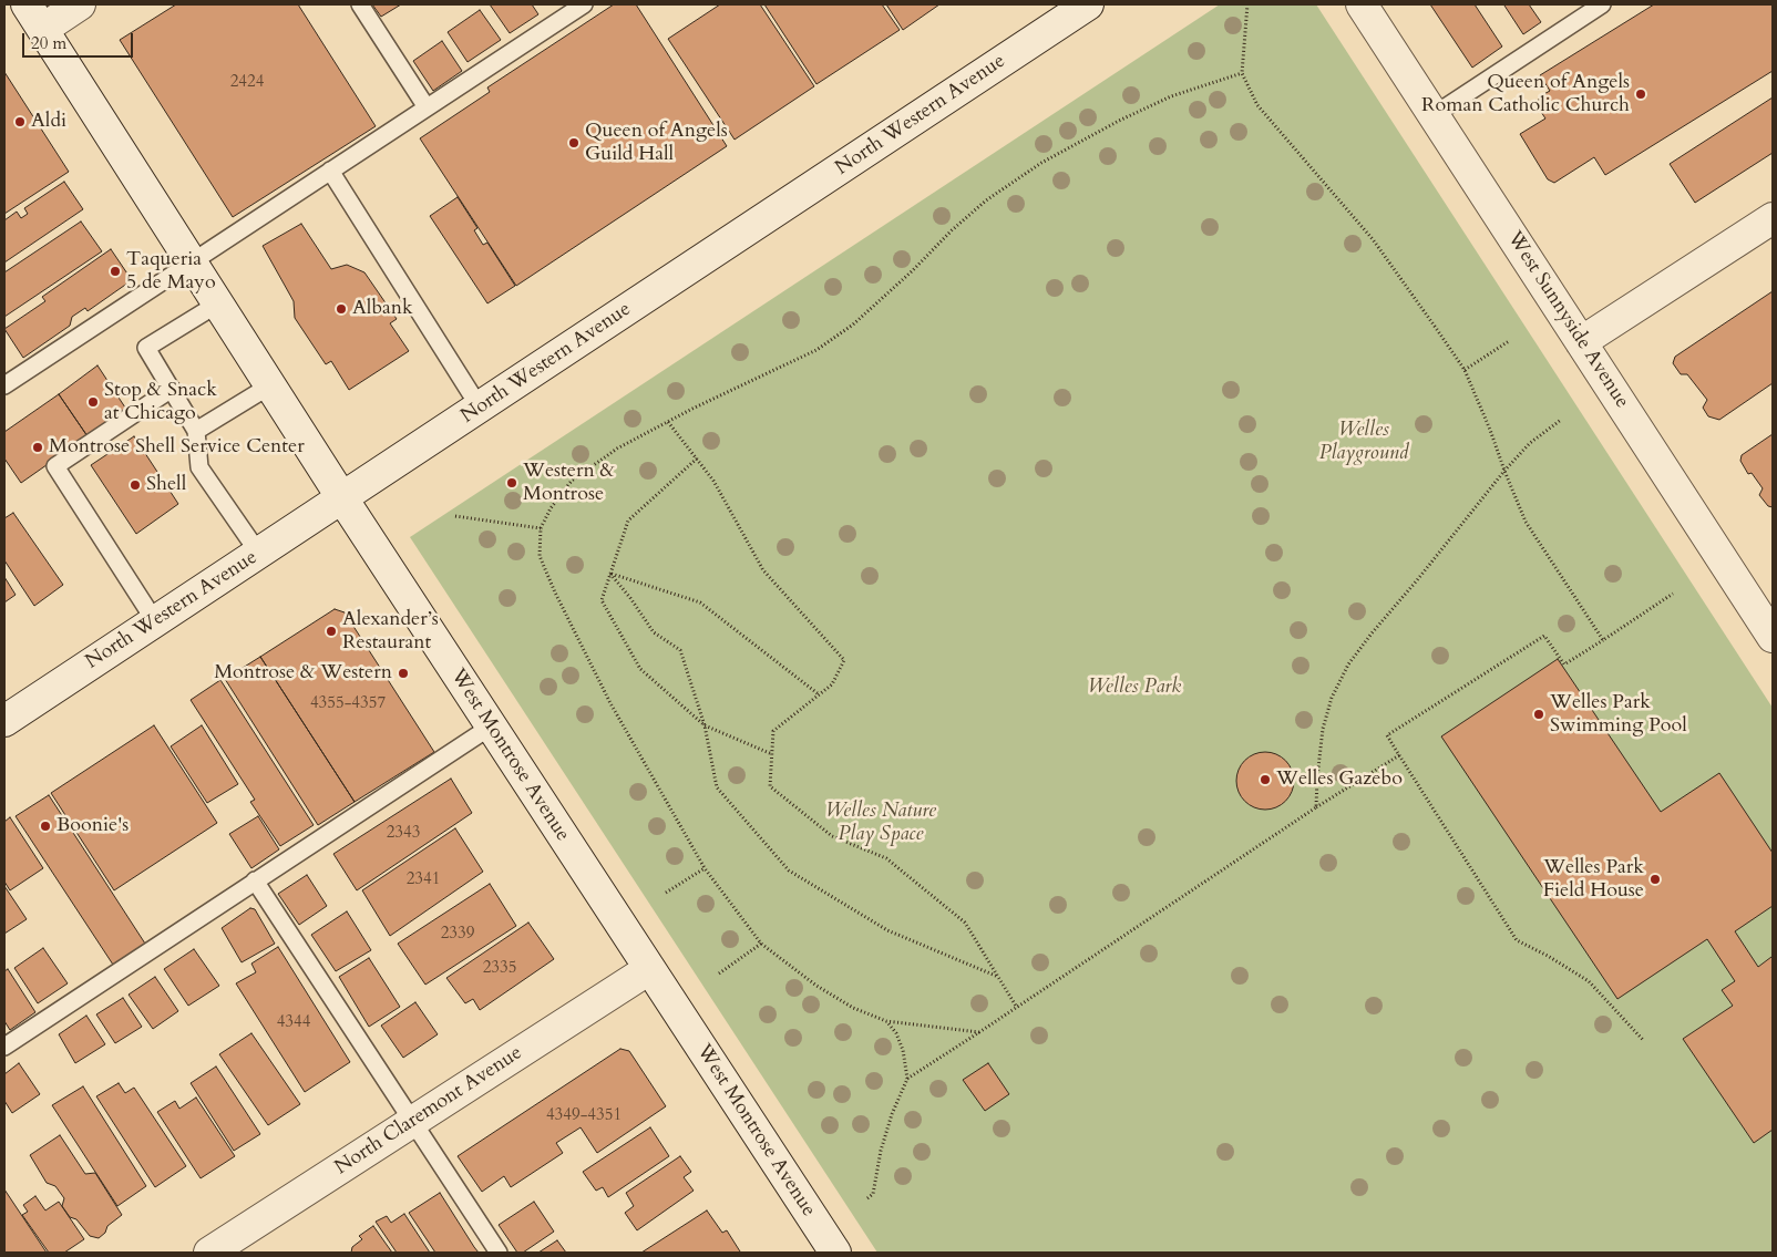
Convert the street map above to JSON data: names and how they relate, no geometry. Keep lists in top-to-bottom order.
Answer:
{
  "streets": {
    "main road": [
      "North Western Avenue",
      "West Sunnyside Avenue",
      "West Montrose Avenue",
      "North Claremont Avenue"
    ]
  },
  "crossings": [
    ["North Western Avenue", "West Montrose Avenue"],
    ["West Montrose Avenue", "North Claremont Avenue"]
  ],
  "parks": ["Welles Playground", "Welles Park", "Welles Nature Play Space"],
  "places": [
    "Queen of Angels Roman Catholic Church",
    "Aldi",
    "Queen of Angels Guild Hall",
    "Taqueria 5 de Mayo",
    "Albank",
    "Stop & Snack at Chicago",
    "Montrose Shell Service Center",
    "Western & Montrose",
    "Shell",
    "Alexander’s Restaurant",
    "Montrose & Western",
    "Welles Park Swimming Pool",
    "Welles Gazebo",
    "Boonie's",
    "Welles Park Field House"
  ],
  "house_numbers": [
    "2424",
    "4355-4357",
    "2343",
    "2341",
    "2339",
    "2335",
    "4344",
    "4349-4351"
  ],
  "scale_bar": "20 m"
}
